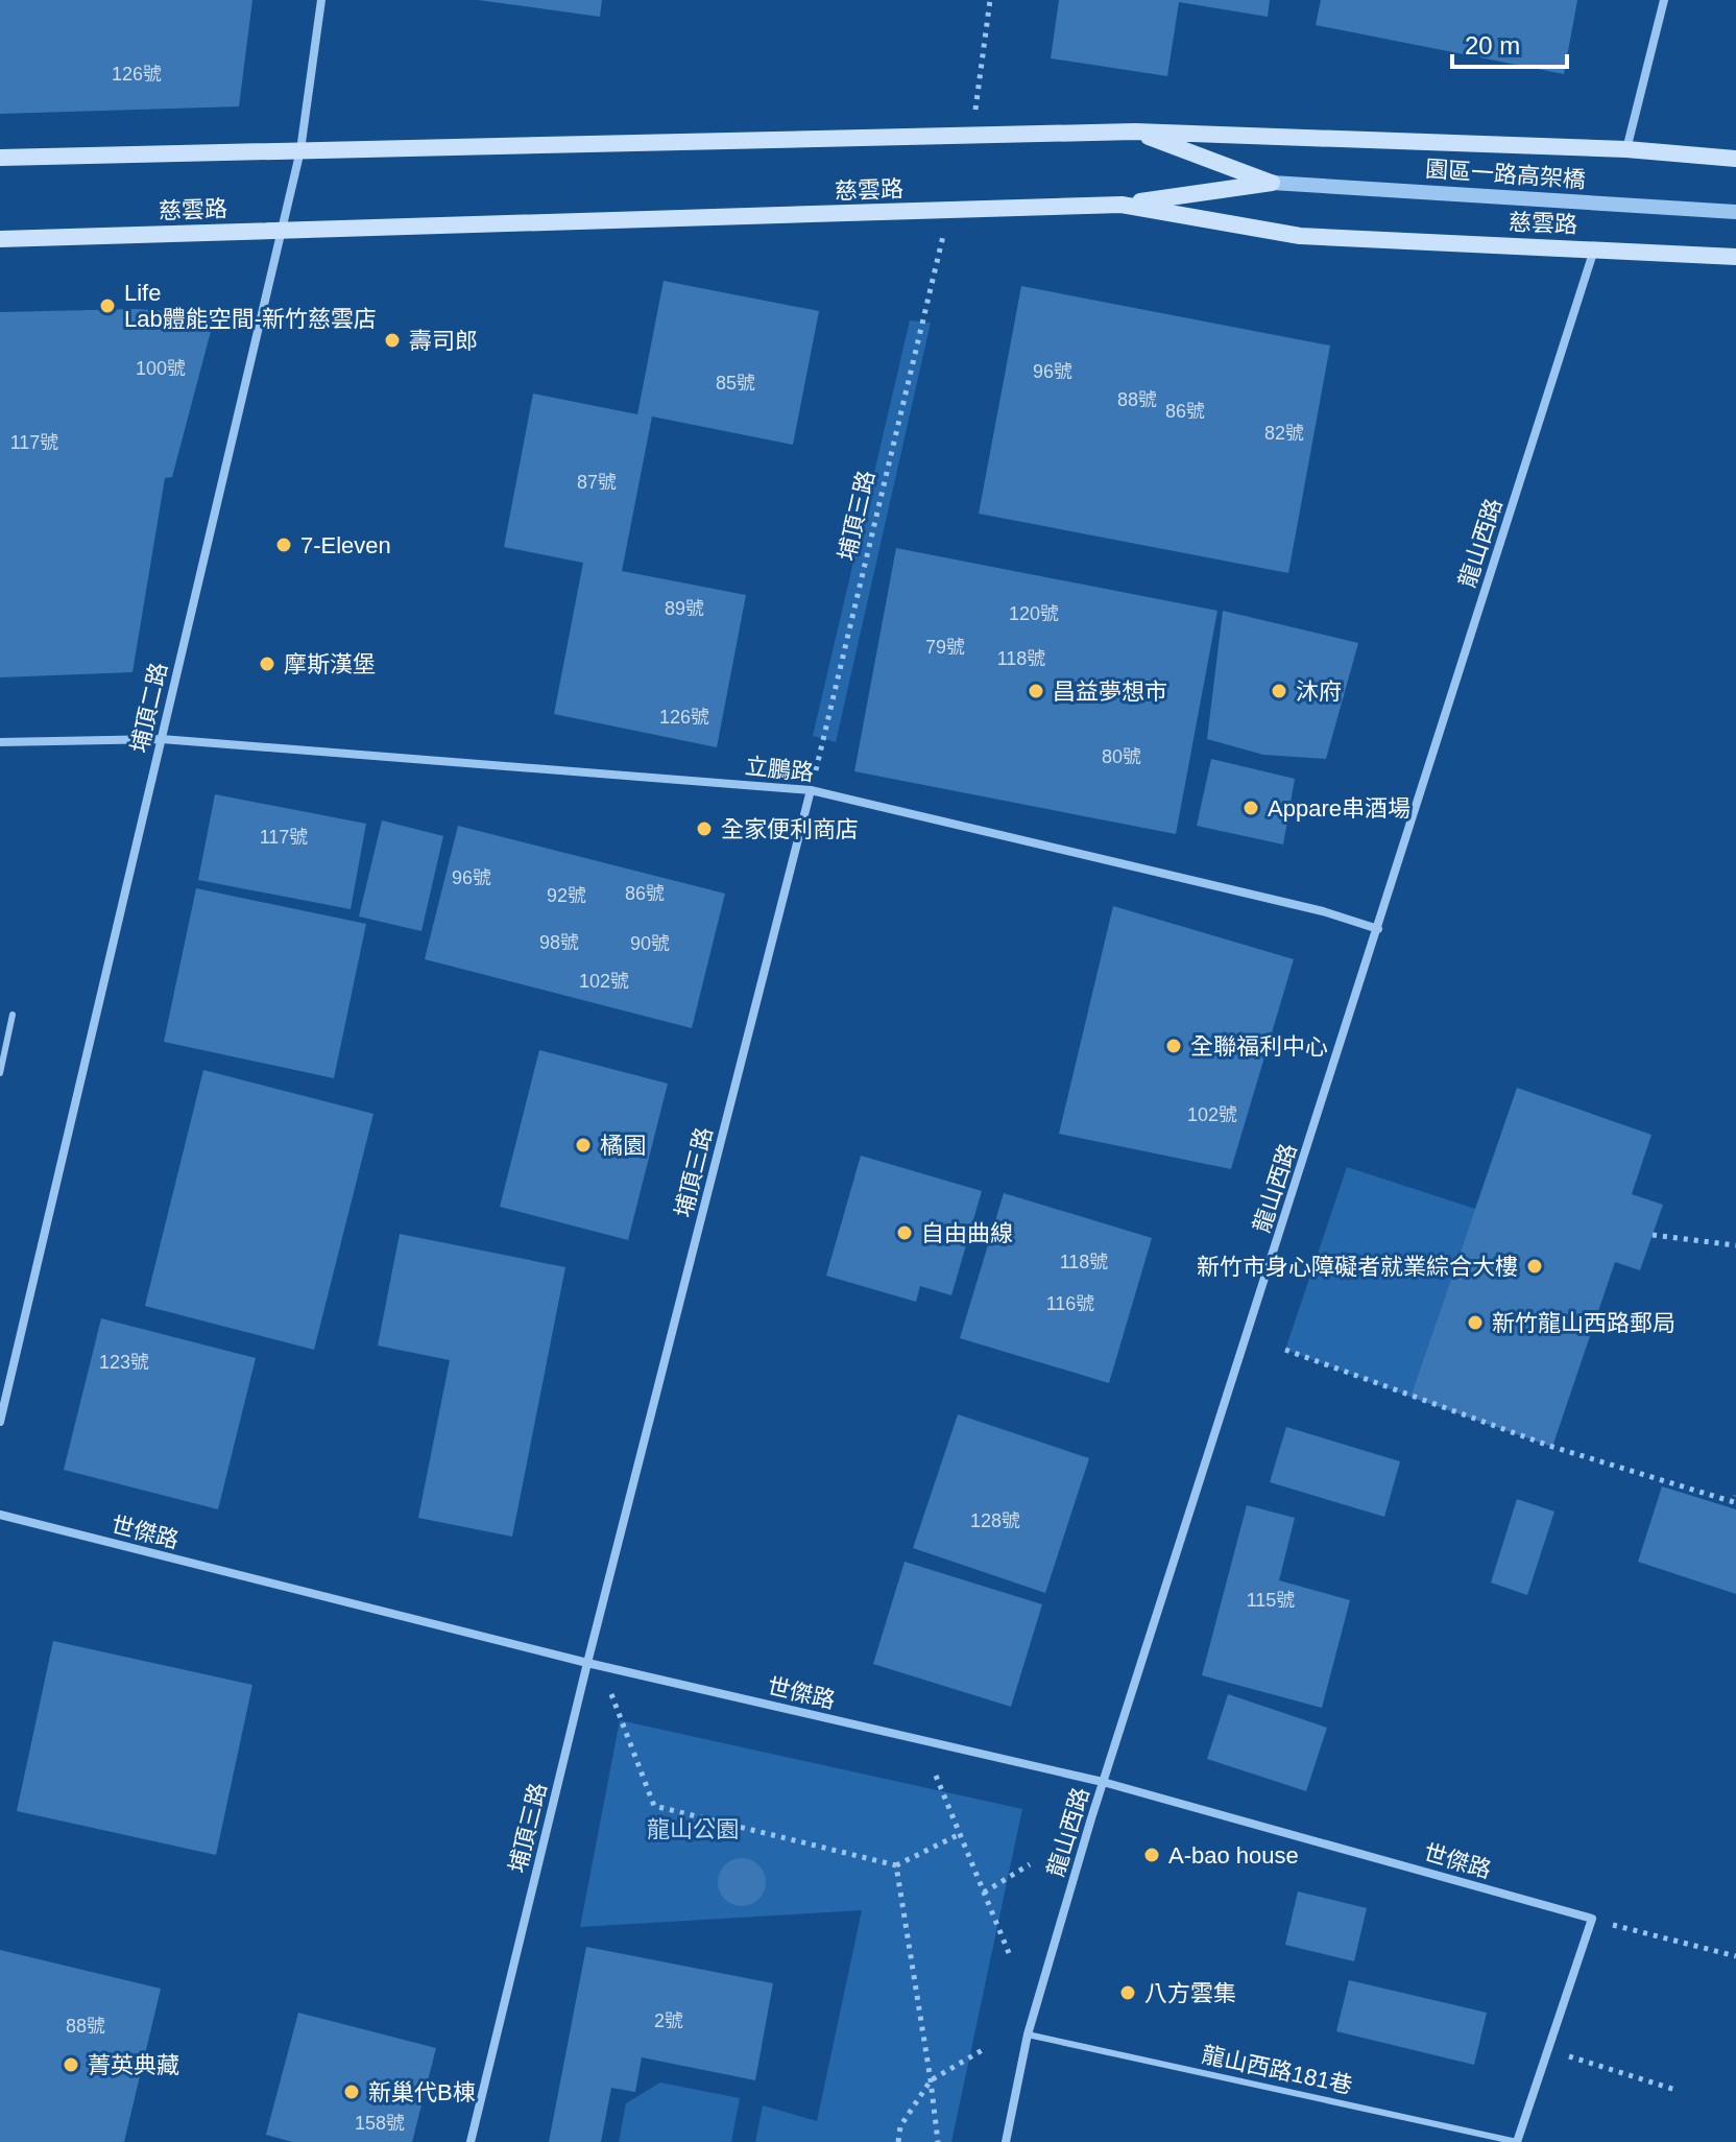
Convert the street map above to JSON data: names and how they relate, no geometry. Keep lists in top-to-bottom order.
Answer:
{
  "streets": {
    "main road": ["慈雲路"],
    "street": [
      "園區一路高架橋",
      "埔頂三路",
      "龍山西路",
      "埔頂二路",
      "立鵬路",
      "世傑路"
    ],
    "lane": ["龍山西路181巷"]
  },
  "crossings": [
    ["慈雲路", "埔頂三路"],
    ["慈雲路", "龍山西路"],
    ["慈雲路", "埔頂二路"],
    ["埔頂三路", "立鵬路"],
    ["埔頂三路", "世傑路"],
    ["龍山西路", "立鵬路"],
    ["龍山西路", "世傑路"],
    ["龍山西路", "龍山西路181巷"],
    ["埔頂二路", "立鵬路"]
  ],
  "parks": ["龍山公園"],
  "places": [
    "Life Lab體能空間-新竹慈雲店",
    "壽司郎",
    "7-Eleven",
    "摩斯漢堡",
    "昌益夢想市",
    "沐府",
    "Appare串酒場",
    "全家便利商店",
    "全聯福利中心",
    "橘園",
    "自由曲線",
    "新竹市身心障礙者就業綜合大樓",
    "新竹龍山西路郵局",
    "A-bao house",
    "八方雲集",
    "菁英典藏",
    "新巢代B棟"
  ],
  "house_numbers": [
    "126號",
    "100號",
    "96號",
    "85號",
    "88號",
    "86號",
    "82號",
    "117號",
    "87號",
    "89號",
    "120號",
    "79號",
    "118號",
    "126號",
    "80號",
    "117號",
    "96號",
    "86號",
    "92號",
    "98號",
    "90號",
    "102號",
    "102號",
    "118號",
    "116號",
    "123號",
    "128號",
    "115號",
    "2號",
    "88號",
    "158號"
  ],
  "scale_bar": "20 m"
}
